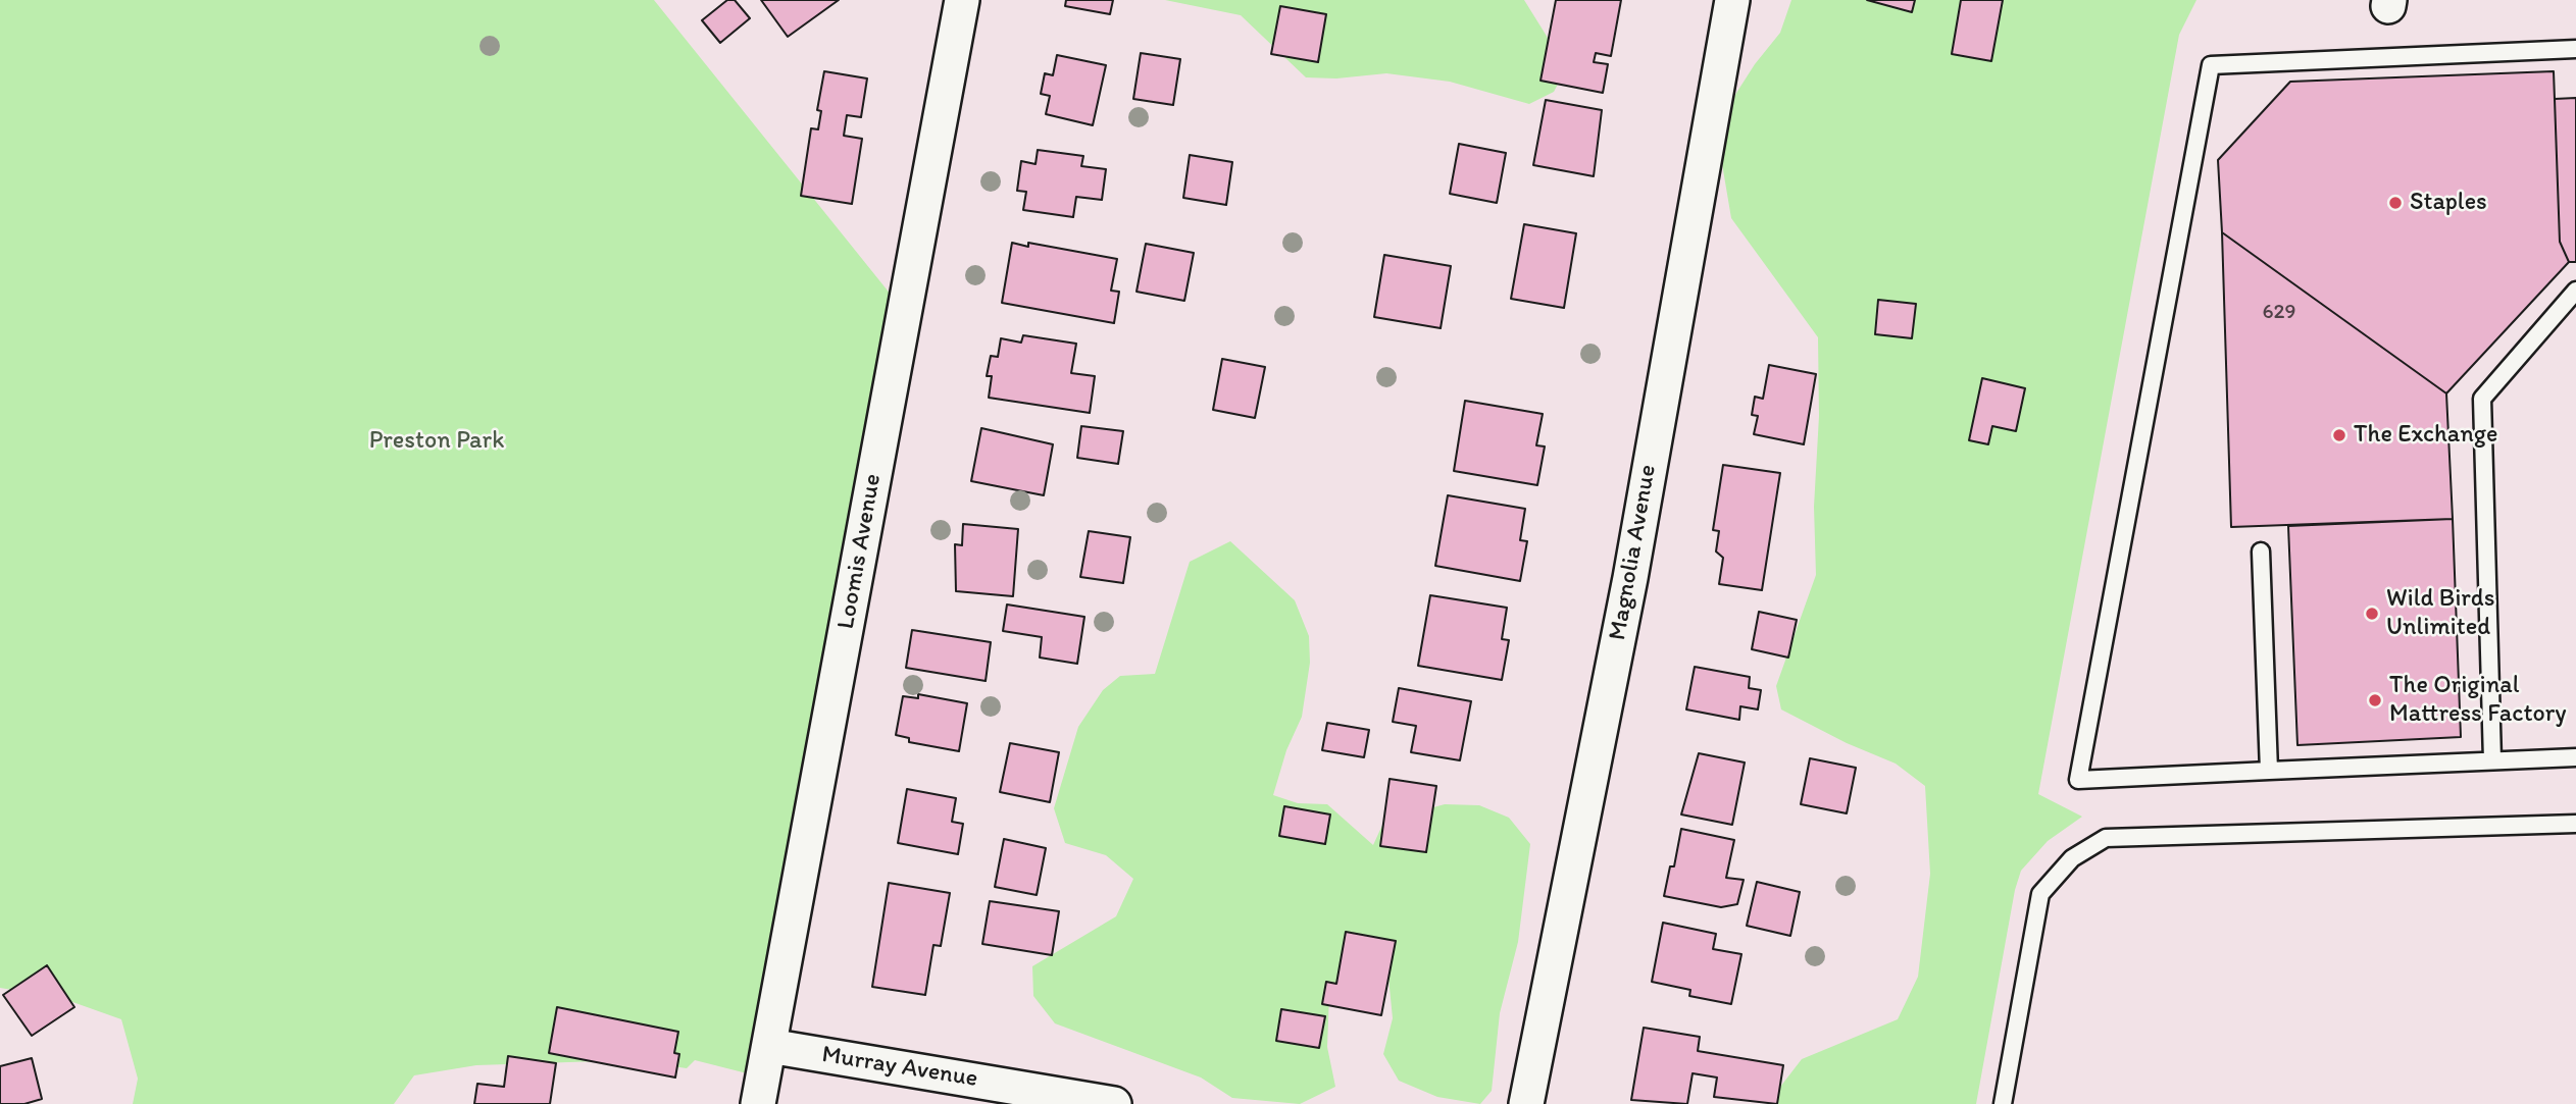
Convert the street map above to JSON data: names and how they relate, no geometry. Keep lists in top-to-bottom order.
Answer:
{
  "streets": {
    "street": ["Loomis Avenue", "Magnolia Avenue", "Murray Avenue"]
  },
  "crossings": [
    ["Loomis Avenue", "Murray Avenue"]
  ],
  "parks": ["Preston Park"],
  "places": [
    "Staples",
    "The Exchange",
    "Wild Birds Unlimited",
    "The Original Mattress Factory"
  ],
  "house_numbers": ["629"]
}
